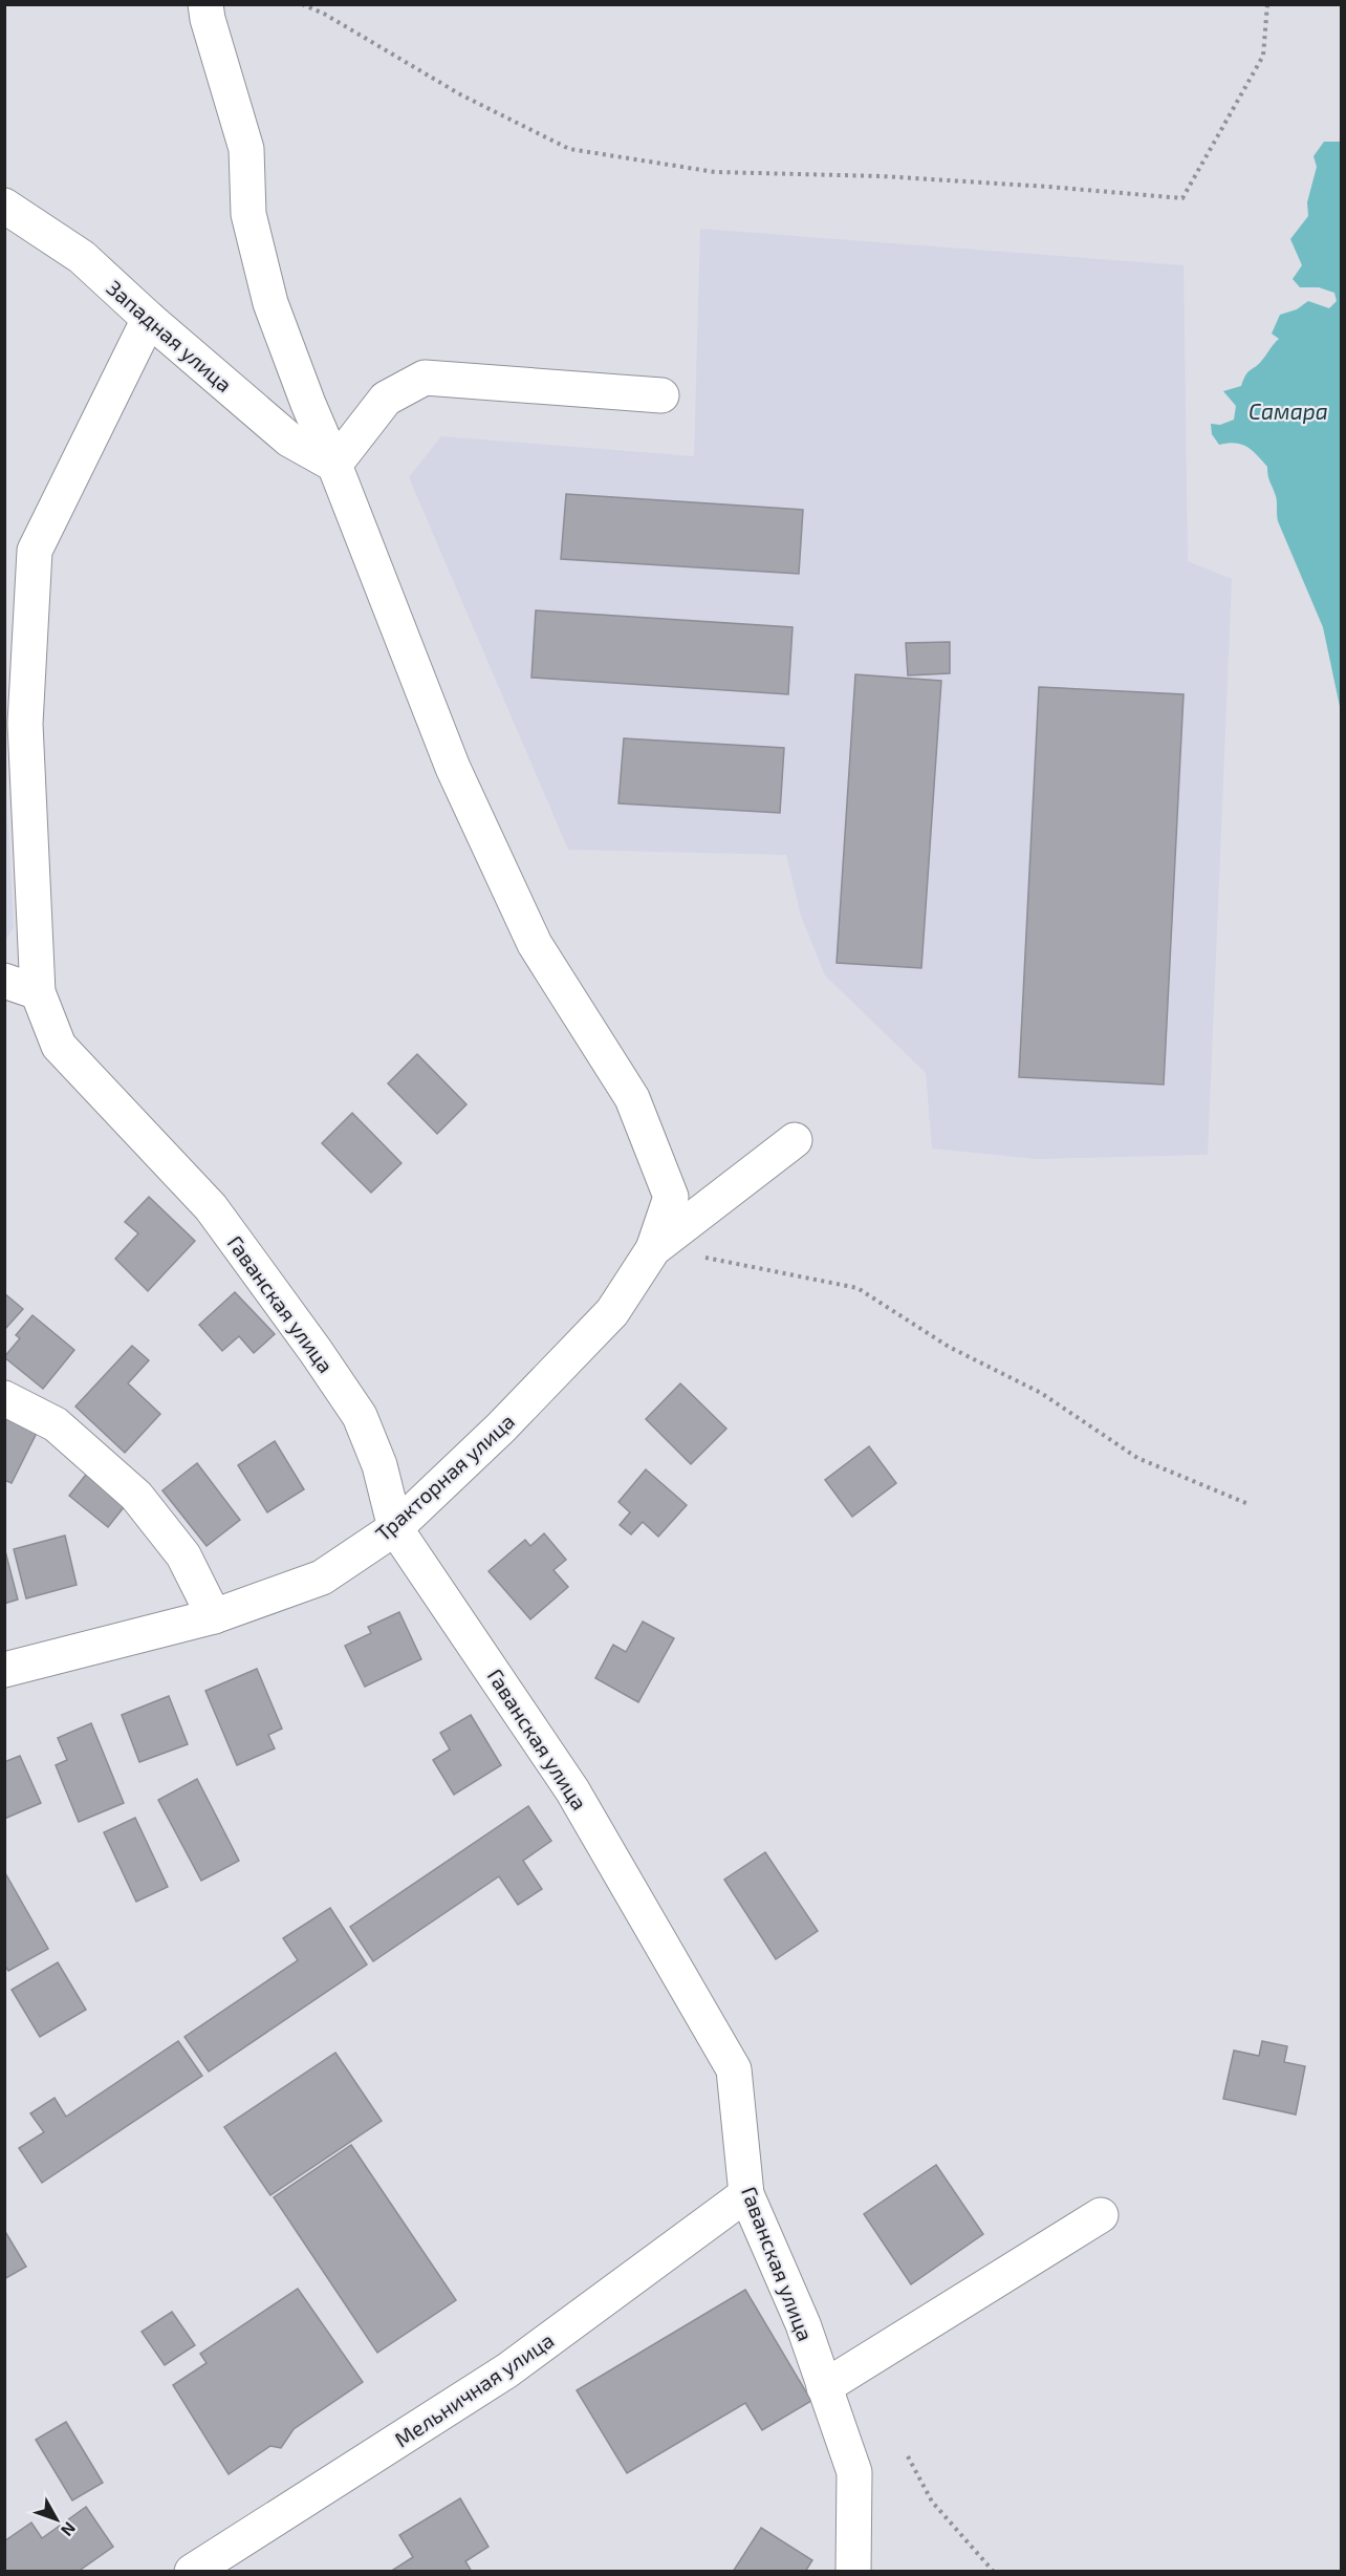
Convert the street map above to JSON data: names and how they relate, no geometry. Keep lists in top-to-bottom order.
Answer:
{
  "streets": {
    "street": [
      "Западная улица",
      "Гаванская улица",
      "Тракторная улица",
      "Мельничная улица"
    ]
  },
  "crossings": [
    ["Западная улица", "Гаванская улица"],
    ["Гаванская улица", "Тракторная улица"],
    ["Гаванская улица", "Мельничная улица"]
  ],
  "water": ["Самара"],
  "north": "bottom right"
}
